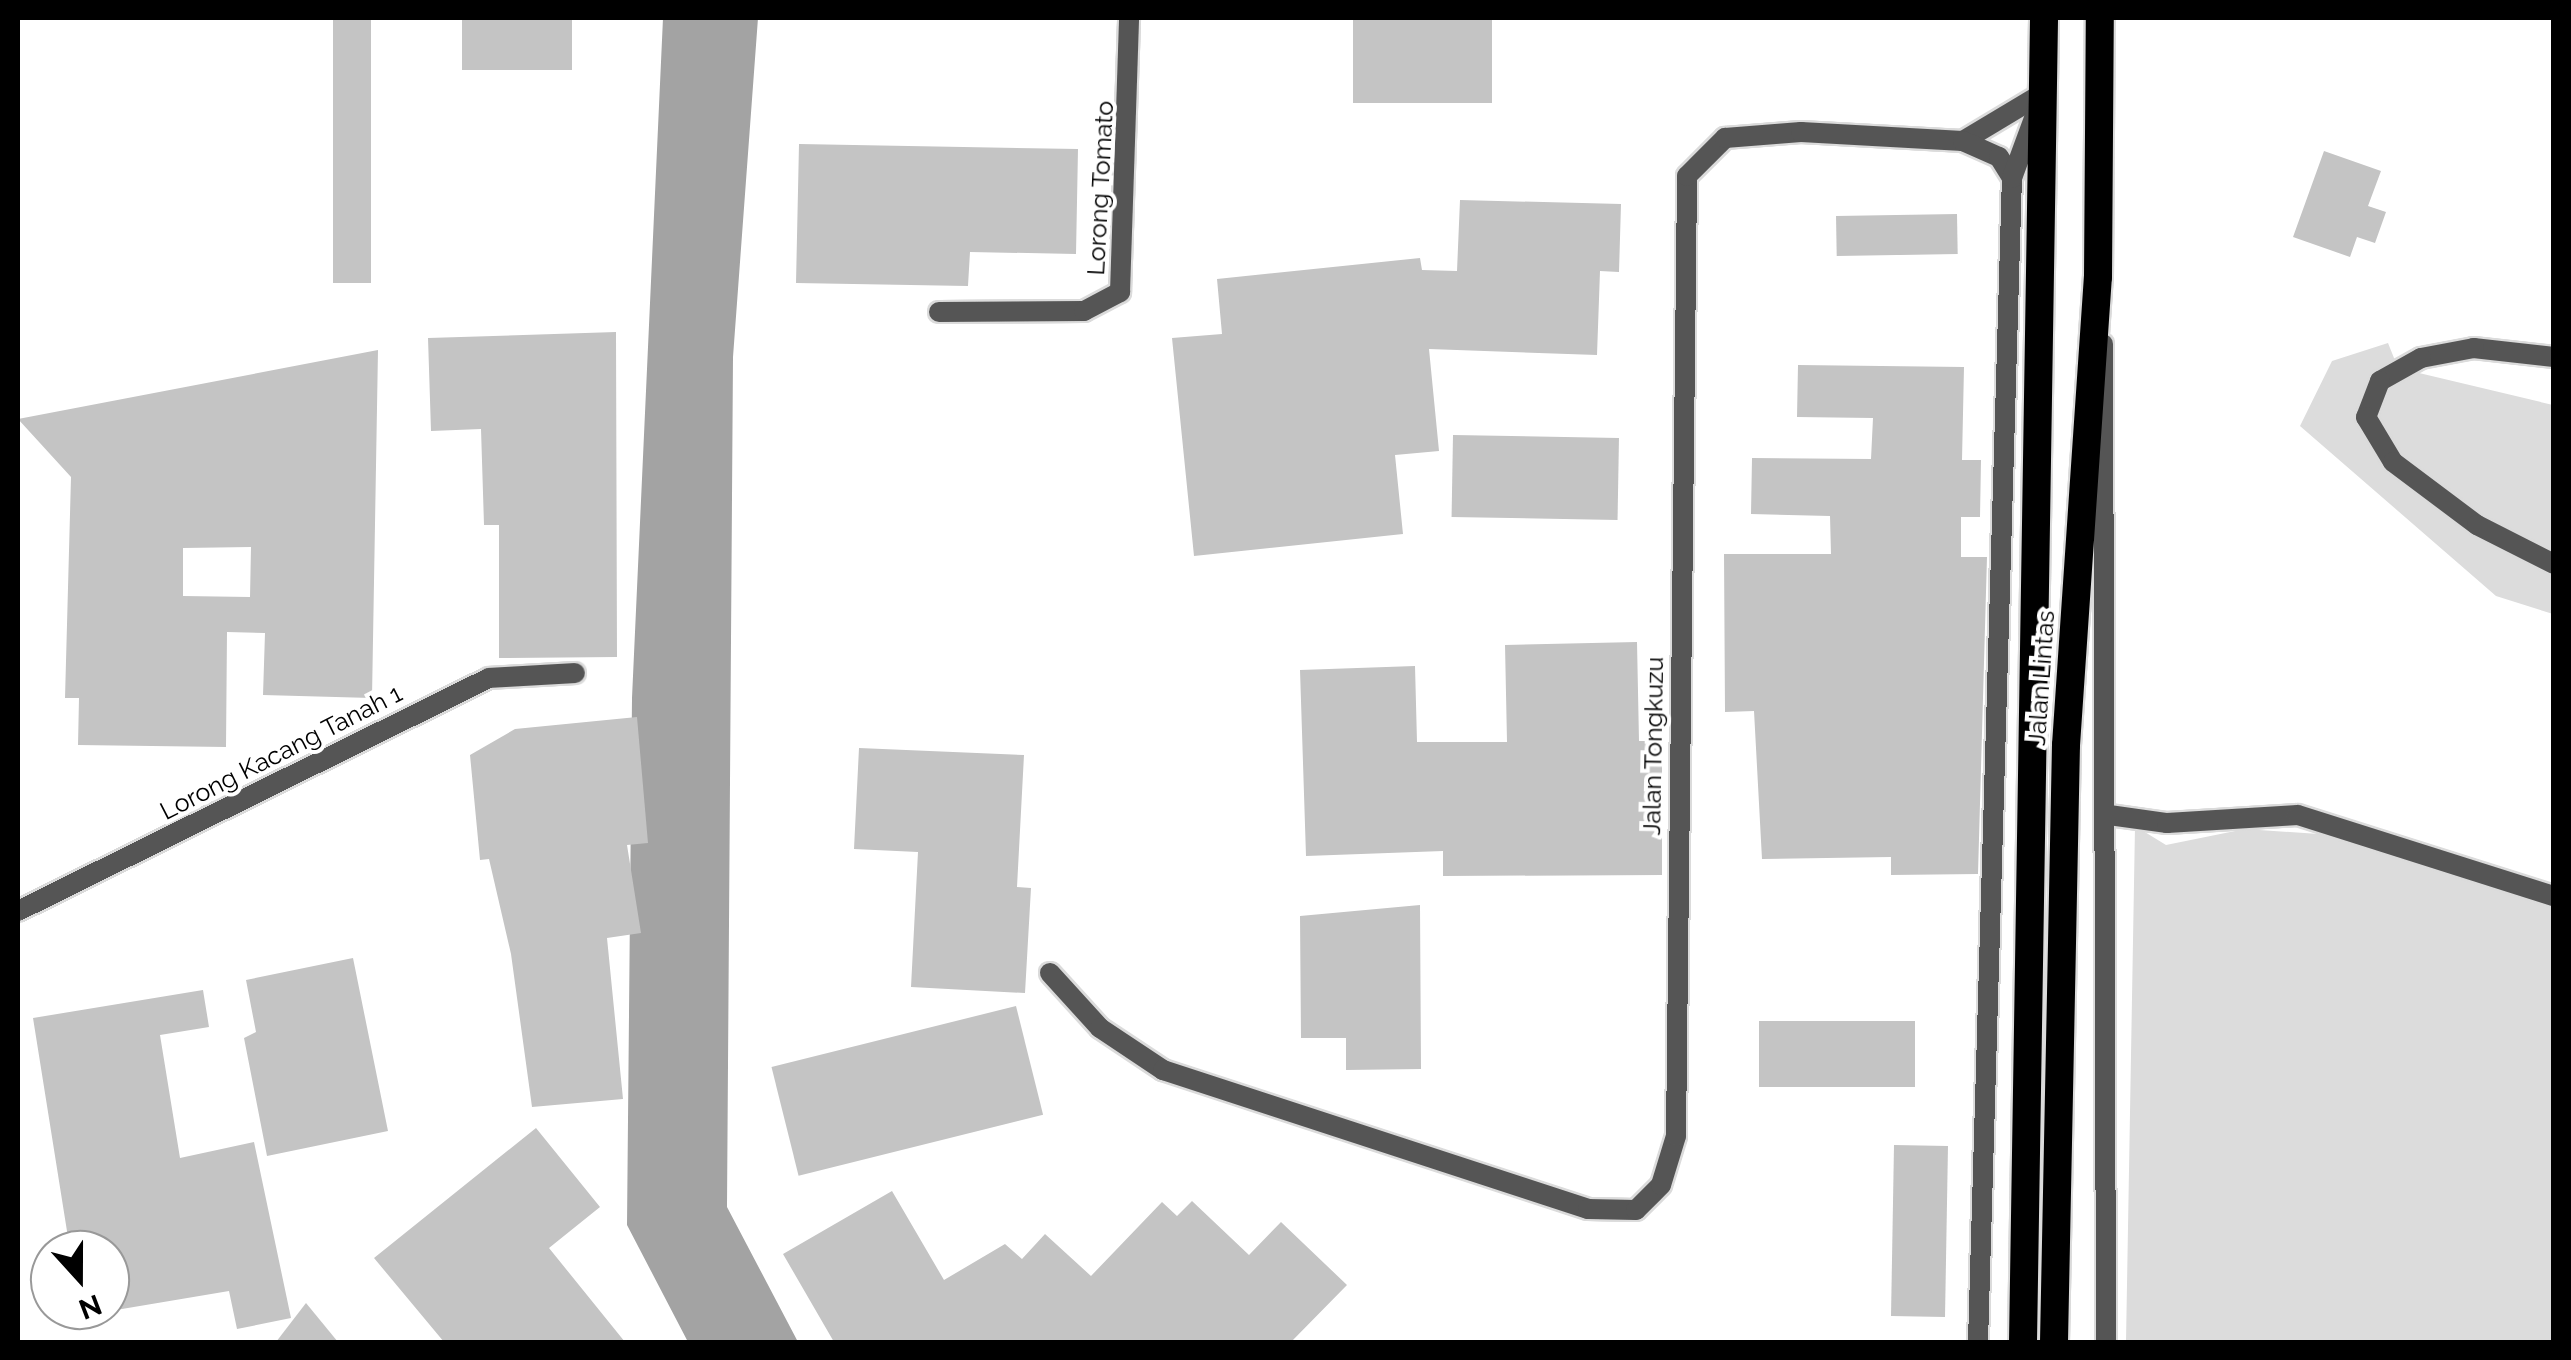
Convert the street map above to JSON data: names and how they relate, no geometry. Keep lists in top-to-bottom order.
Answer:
{
  "streets": {
    "highway": ["Jalan Lintas"],
    "street": ["Lorong Tomato", "Jalan Tongkuzu", "Lorong Kacang Tanah 1"]
  },
  "north": "bottom"
}
